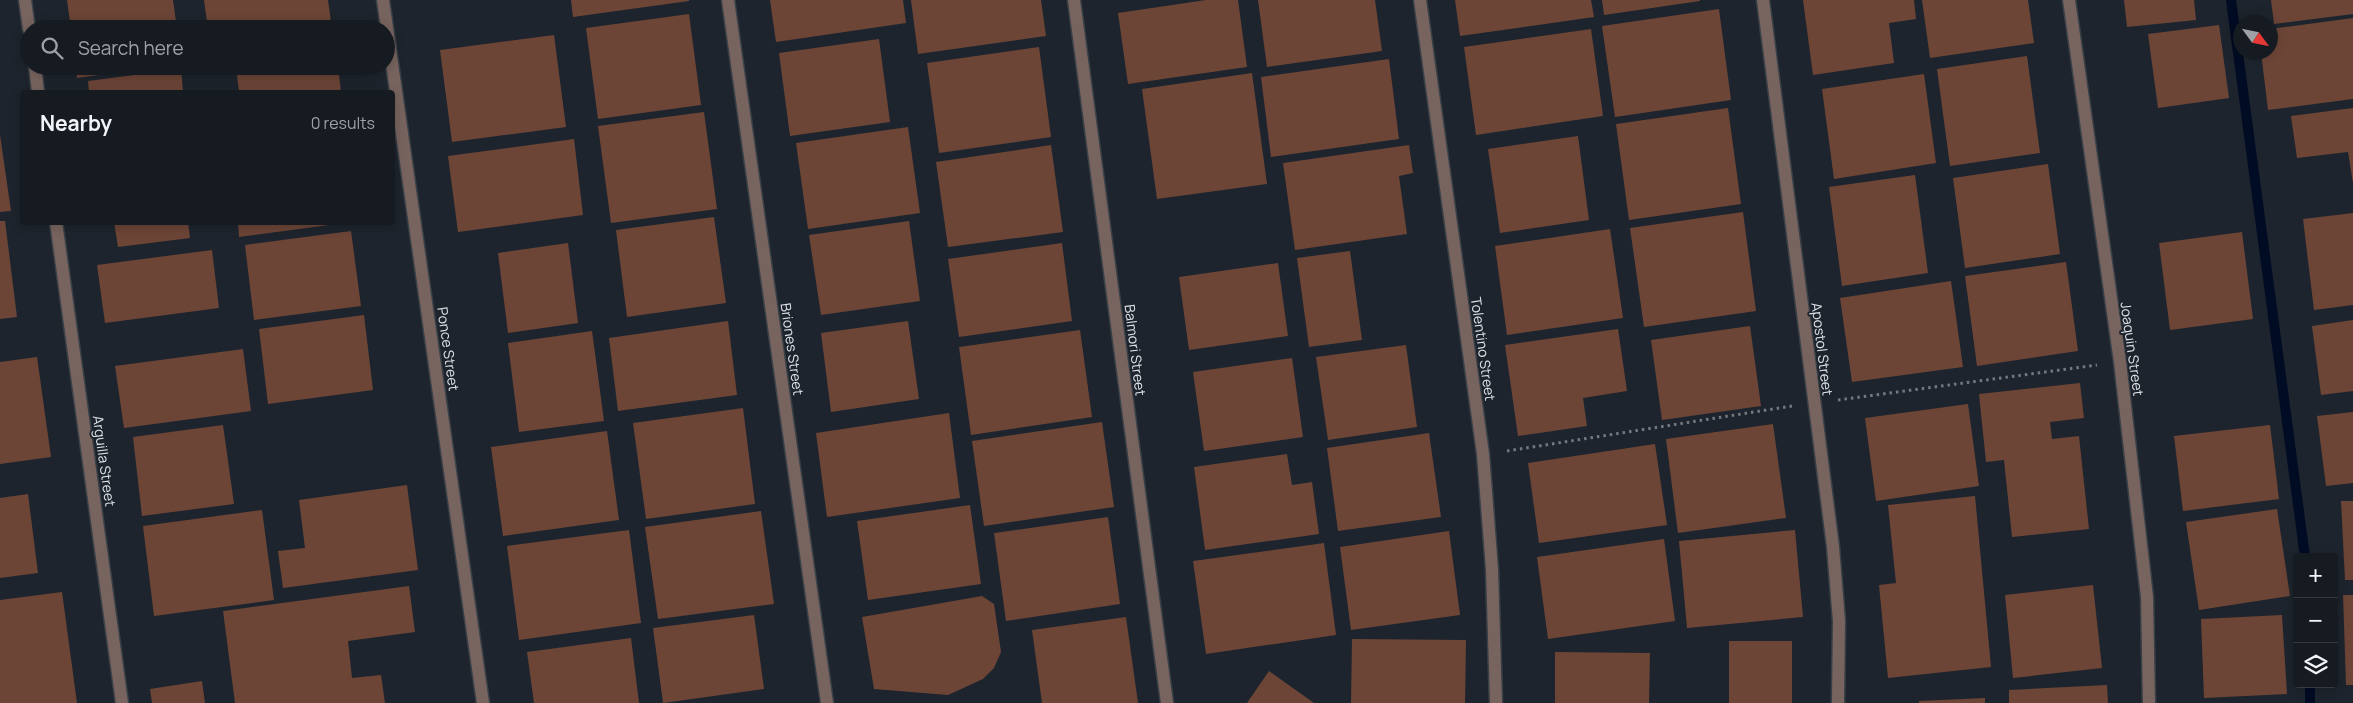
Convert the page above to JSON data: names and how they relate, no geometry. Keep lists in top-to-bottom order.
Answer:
{
  "streets": {
    "street": [
      "Ponce Street",
      "Briones Street",
      "Tolentino Street",
      "Apostol Street",
      "Joaquin Street",
      "Balmori Street",
      "Arguilla Street"
    ]
  },
  "north": "bottom right",
  "page": {
    "search": "Search here",
    "heading": ["Nearby", "0 results"],
    "map_buttons": ["+", "−"]
  }
}
